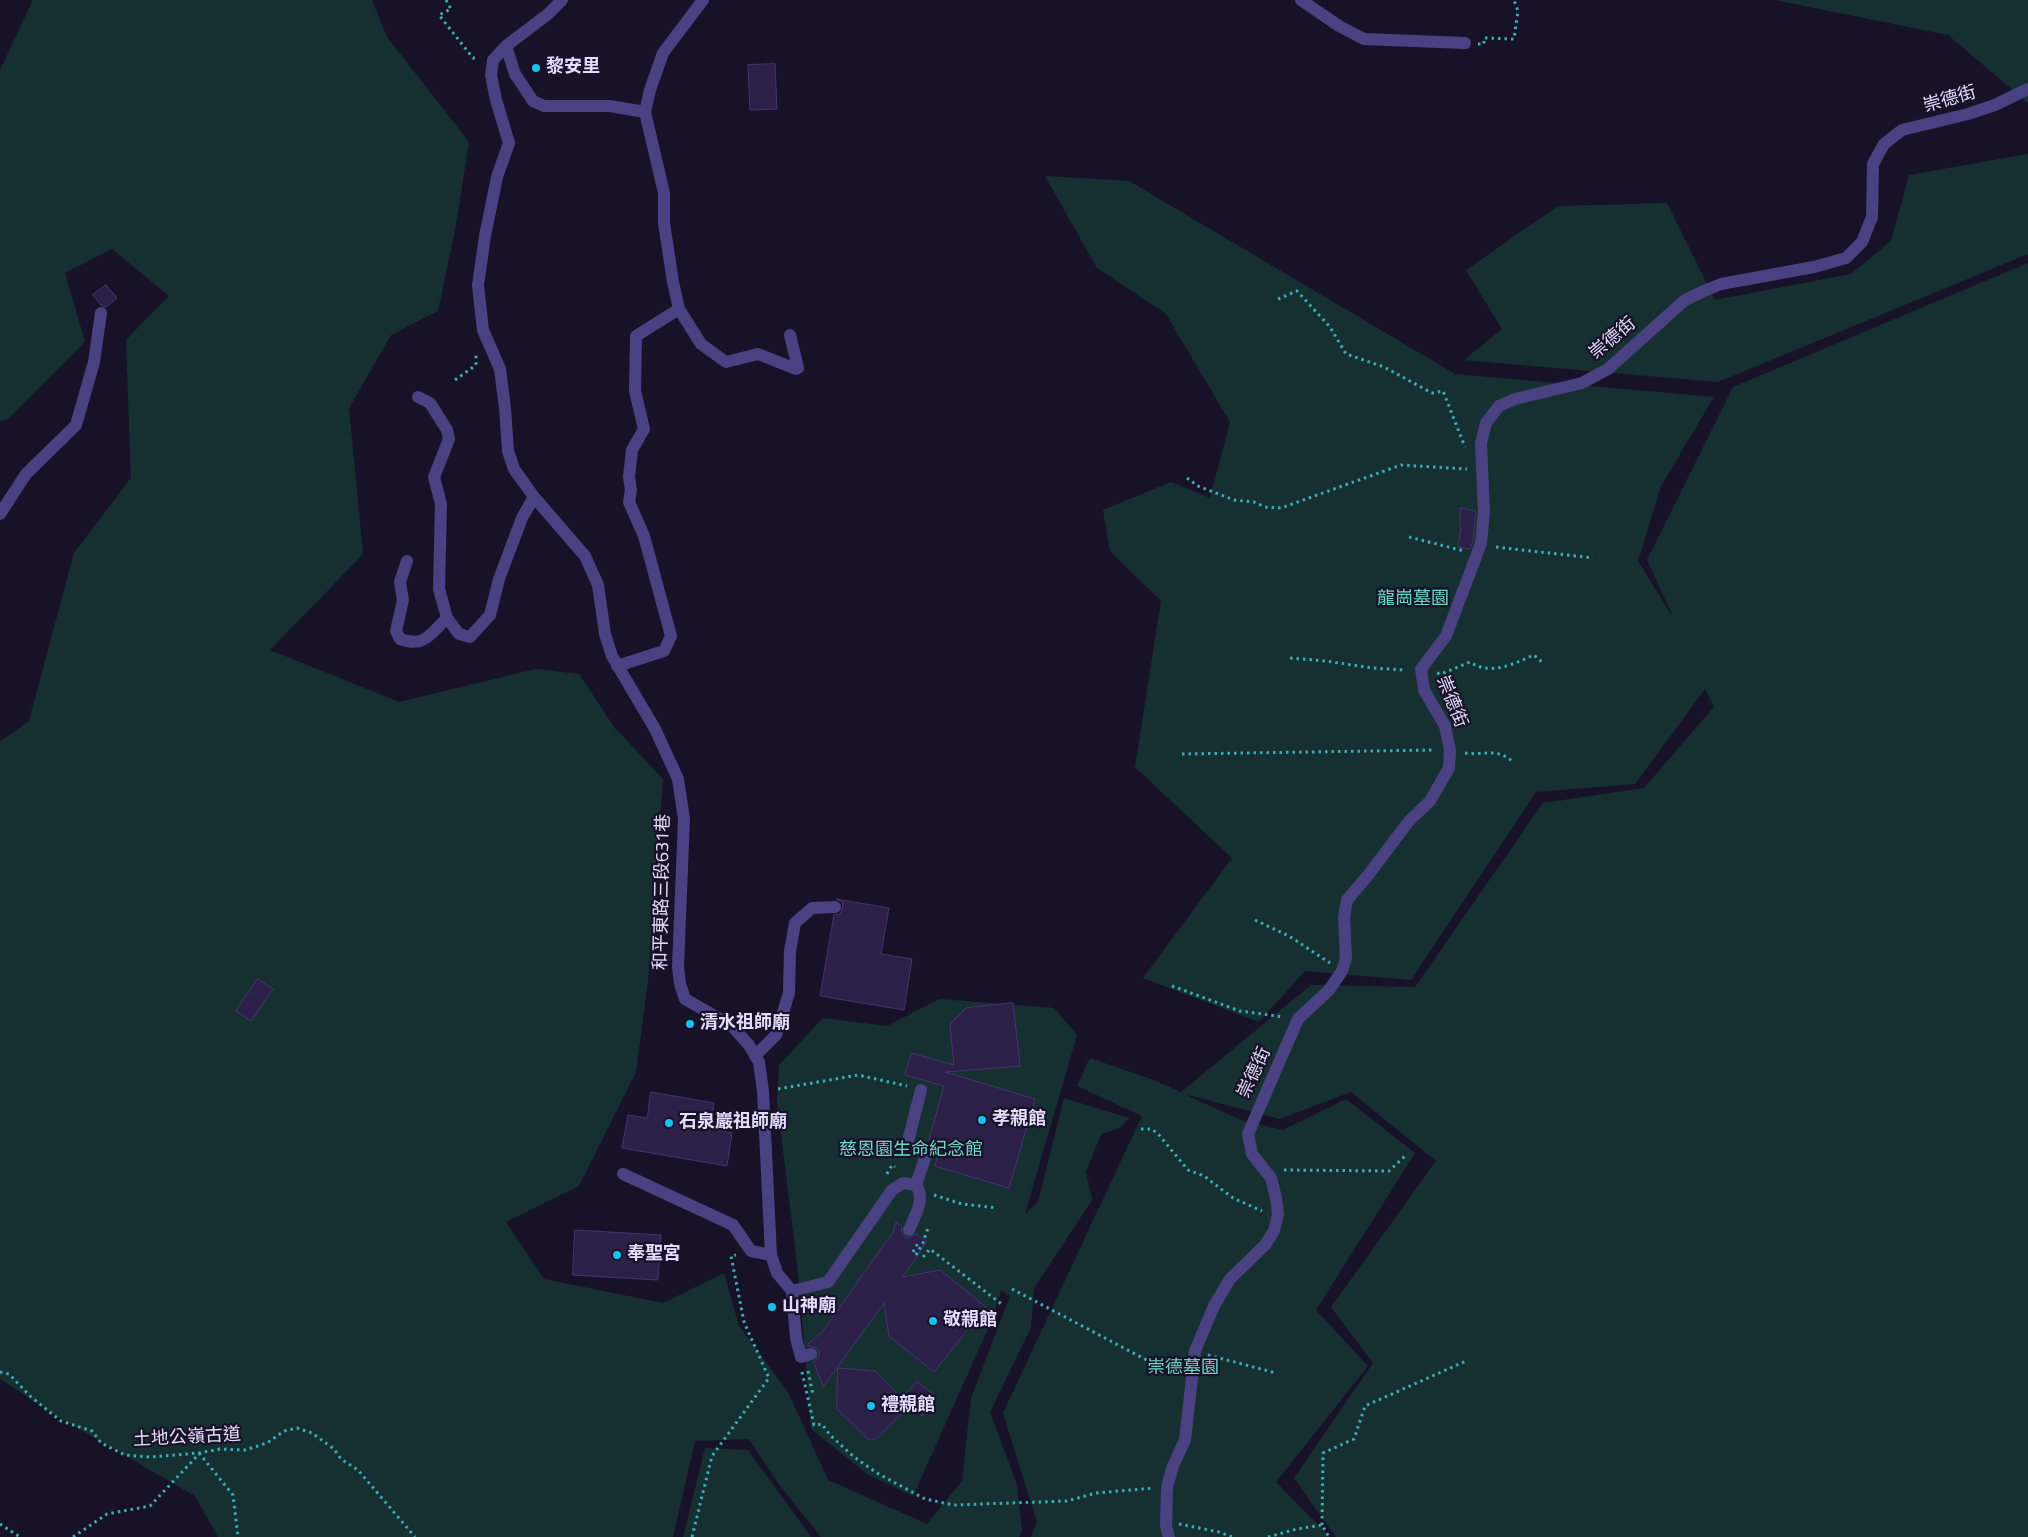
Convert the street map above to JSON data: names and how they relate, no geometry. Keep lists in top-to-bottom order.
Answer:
{
  "streets": {
    "street": ["崇德街", "和平東路三段631巷"],
    "path": ["土地公嶺古道"]
  },
  "parks": ["龍崗墓園", "慈恩園生命紀念館", "崇德墓園"],
  "places": [
    "黎安里",
    "清水祖師廟",
    "孝親館",
    "石泉巖祖師廟",
    "奉聖宮",
    "山神廟",
    "敬親館",
    "禮親館"
  ]
}
